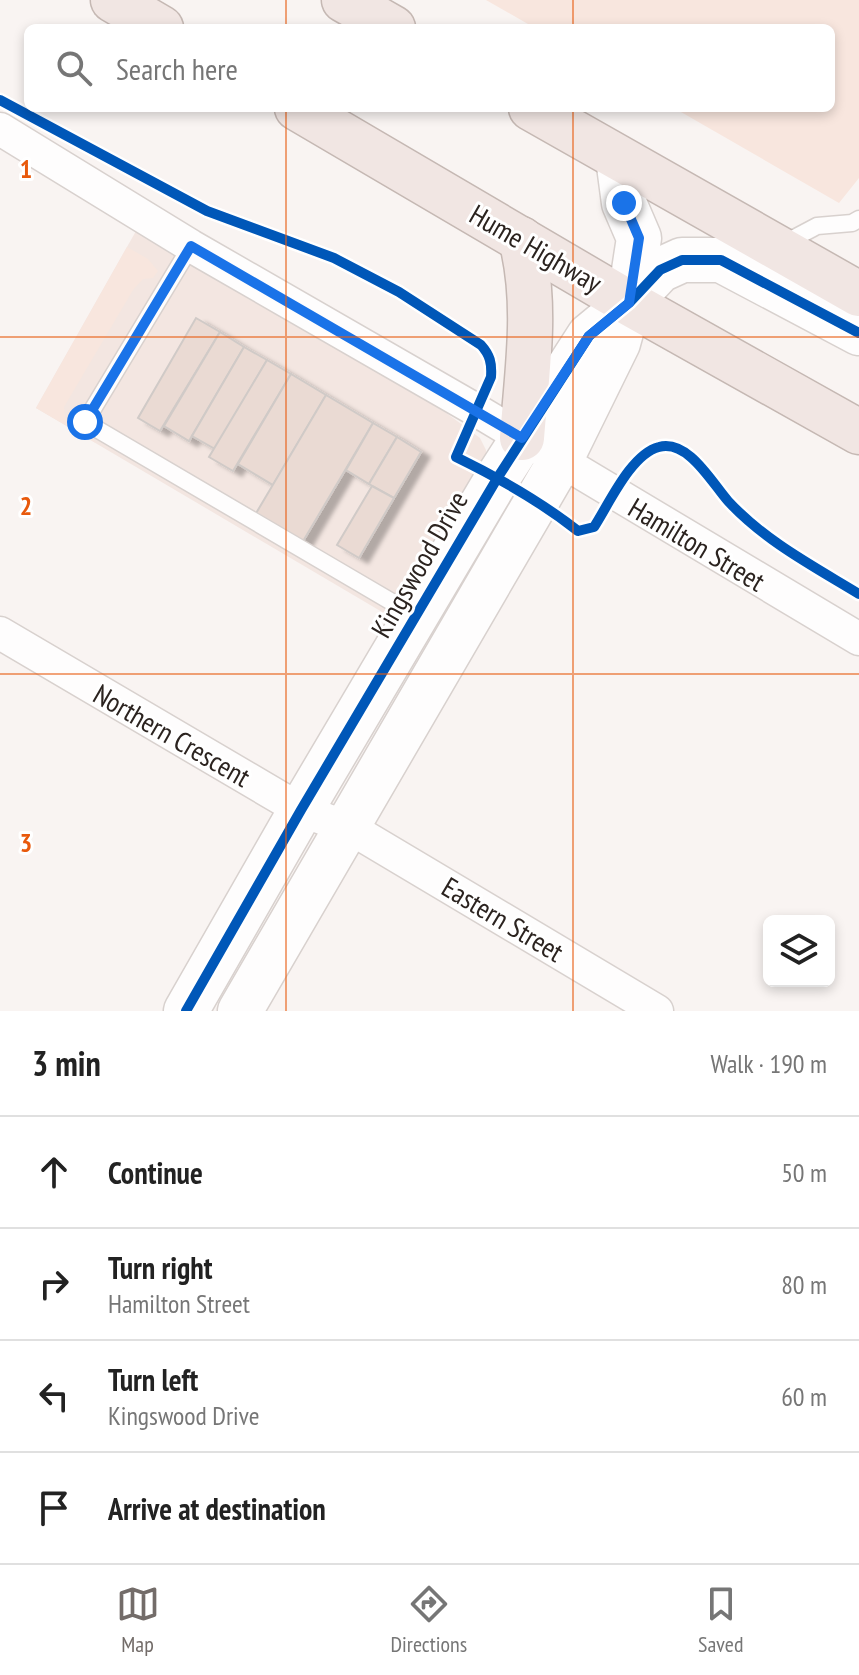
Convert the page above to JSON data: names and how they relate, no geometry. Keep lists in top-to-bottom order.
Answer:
{
  "streets": {
    "highway": ["Hume Highway"],
    "street": [
      "Hamilton Street",
      "Kingswood Drive",
      "Northern Crescent",
      "Eastern Street"
    ]
  },
  "crossings": [
    ["Hume Highway", "Kingswood Drive"],
    ["Hamilton Street", "Kingswood Drive"],
    ["Kingswood Drive", "Northern Crescent"],
    ["Kingswood Drive", "Eastern Street"],
    ["Northern Crescent", "Eastern Street"]
  ],
  "page": {
    "search": "Search here",
    "heading": ["3 min", "Walk · 190 m"],
    "list": [
      ["Continue", "50 m"],
      ["Turn right", "Hamilton Street", "80 m"],
      ["Turn left", "Kingswood Drive", "60 m"],
      "Arrive at destination"
    ],
    "nav": ["Map", "Directions", "Saved"]
  },
  "grid": {
    "rows": ["1", "2", "3"]
  }
}
